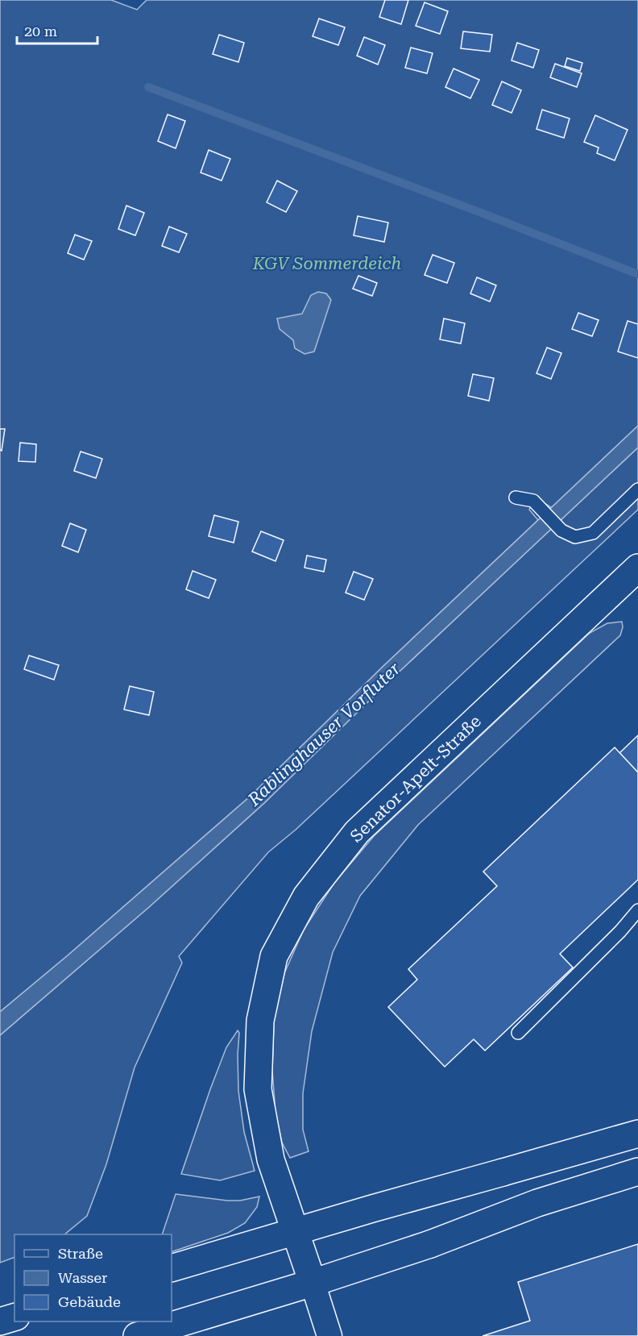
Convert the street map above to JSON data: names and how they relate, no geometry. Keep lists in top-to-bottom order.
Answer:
{
  "streets": {
    "main road": ["Senator-Apelt-Straße"]
  },
  "water": ["Rablinghauser Vorfluter"],
  "parks": ["KGV Sommerdeich"],
  "legend": ["Straße", "Wasser", "Gebäude"],
  "scale_bar": "20 m"
}
